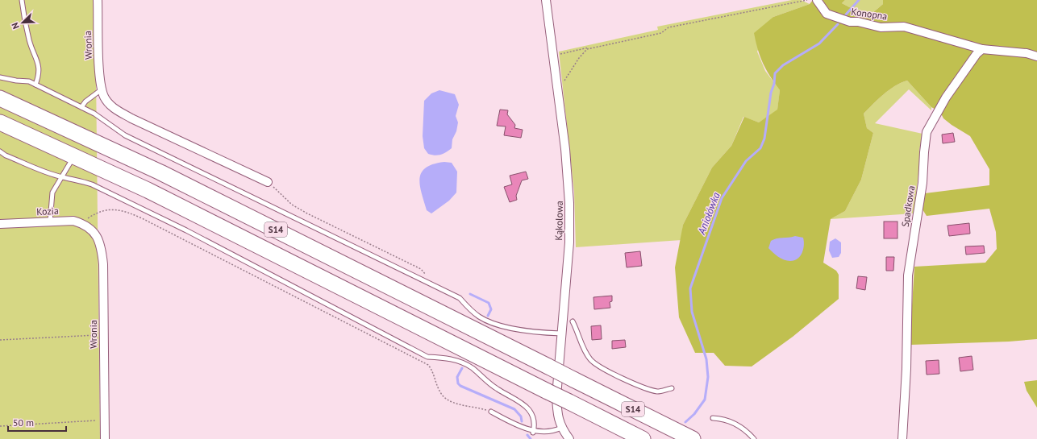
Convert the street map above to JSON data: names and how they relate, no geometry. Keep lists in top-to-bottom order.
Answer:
{
  "streets": {
    "highway": ["S14"],
    "street": [
      "Konopna",
      "Wronia",
      "Spadkowa",
      "Kozia",
      "Kąkolowa"
    ]
  },
  "crossings": [
    ["Konopna", "Spadkowa"],
    ["Wronia", "Kozia"]
  ],
  "water": ["Aniołówka"],
  "scale_bar": "50 m",
  "north": "bottom left"
}
